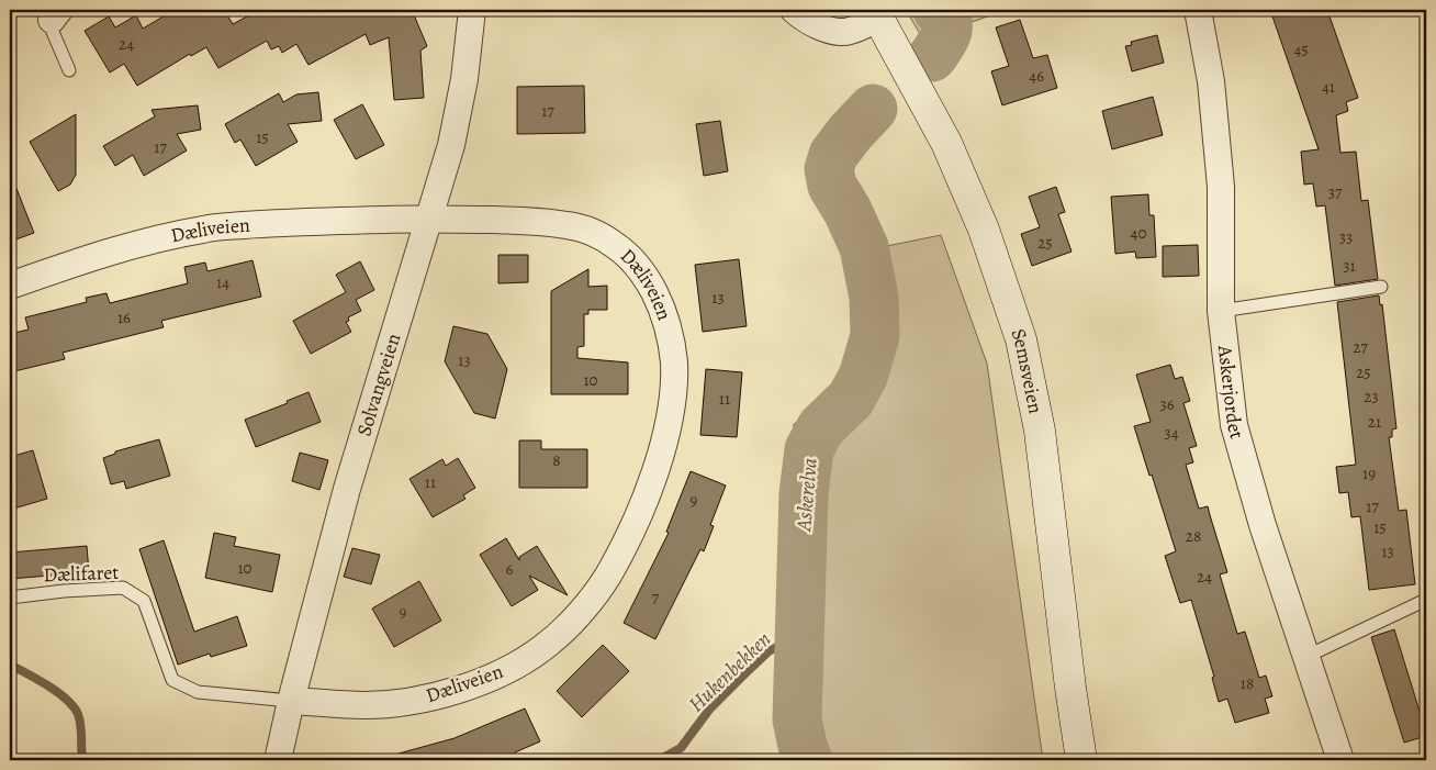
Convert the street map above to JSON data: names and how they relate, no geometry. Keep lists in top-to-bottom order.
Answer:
{
  "streets": {
    "main road": ["Semsveien"],
    "street": ["Dæliveien", "Solvangveien", "Askerjordet"],
    "lane": ["Dælifaret"]
  },
  "crossings": [
    ["Dæliveien", "Solvangveien"],
    ["Dæliveien", "Dælifaret"],
    ["Solvangveien", "Dælifaret"]
  ],
  "water": ["Askerelva", "Hukenbekken"],
  "house_numbers": [
    "24",
    "45",
    "46",
    "41",
    "17",
    "15",
    "17",
    "37",
    "40",
    "33",
    "25",
    "31",
    "14",
    "13",
    "16",
    "27",
    "13",
    "25",
    "10",
    "23",
    "11",
    "36",
    "21",
    "34",
    "8",
    "19",
    "11",
    "9",
    "17",
    "15",
    "28",
    "13",
    "10",
    "6",
    "24",
    "7",
    "9",
    "18"
  ]
}
